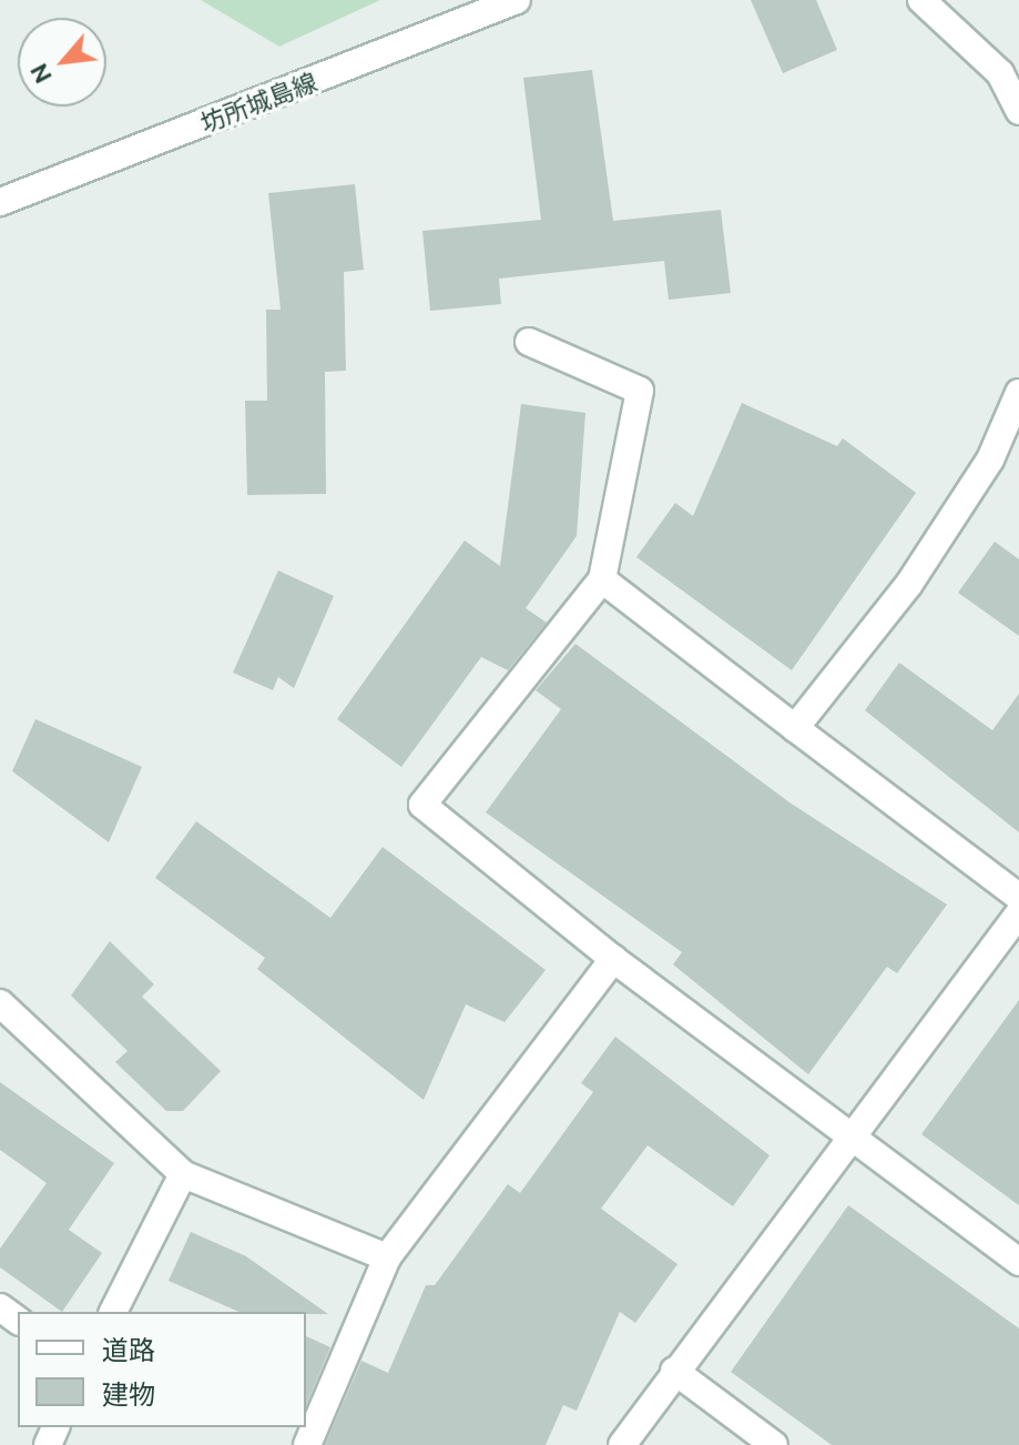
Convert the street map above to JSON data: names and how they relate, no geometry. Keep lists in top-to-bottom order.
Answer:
{
  "streets": {
    "street": ["坊所城島線"]
  },
  "legend": ["道路", "建物"],
  "north": "bottom left"
}
